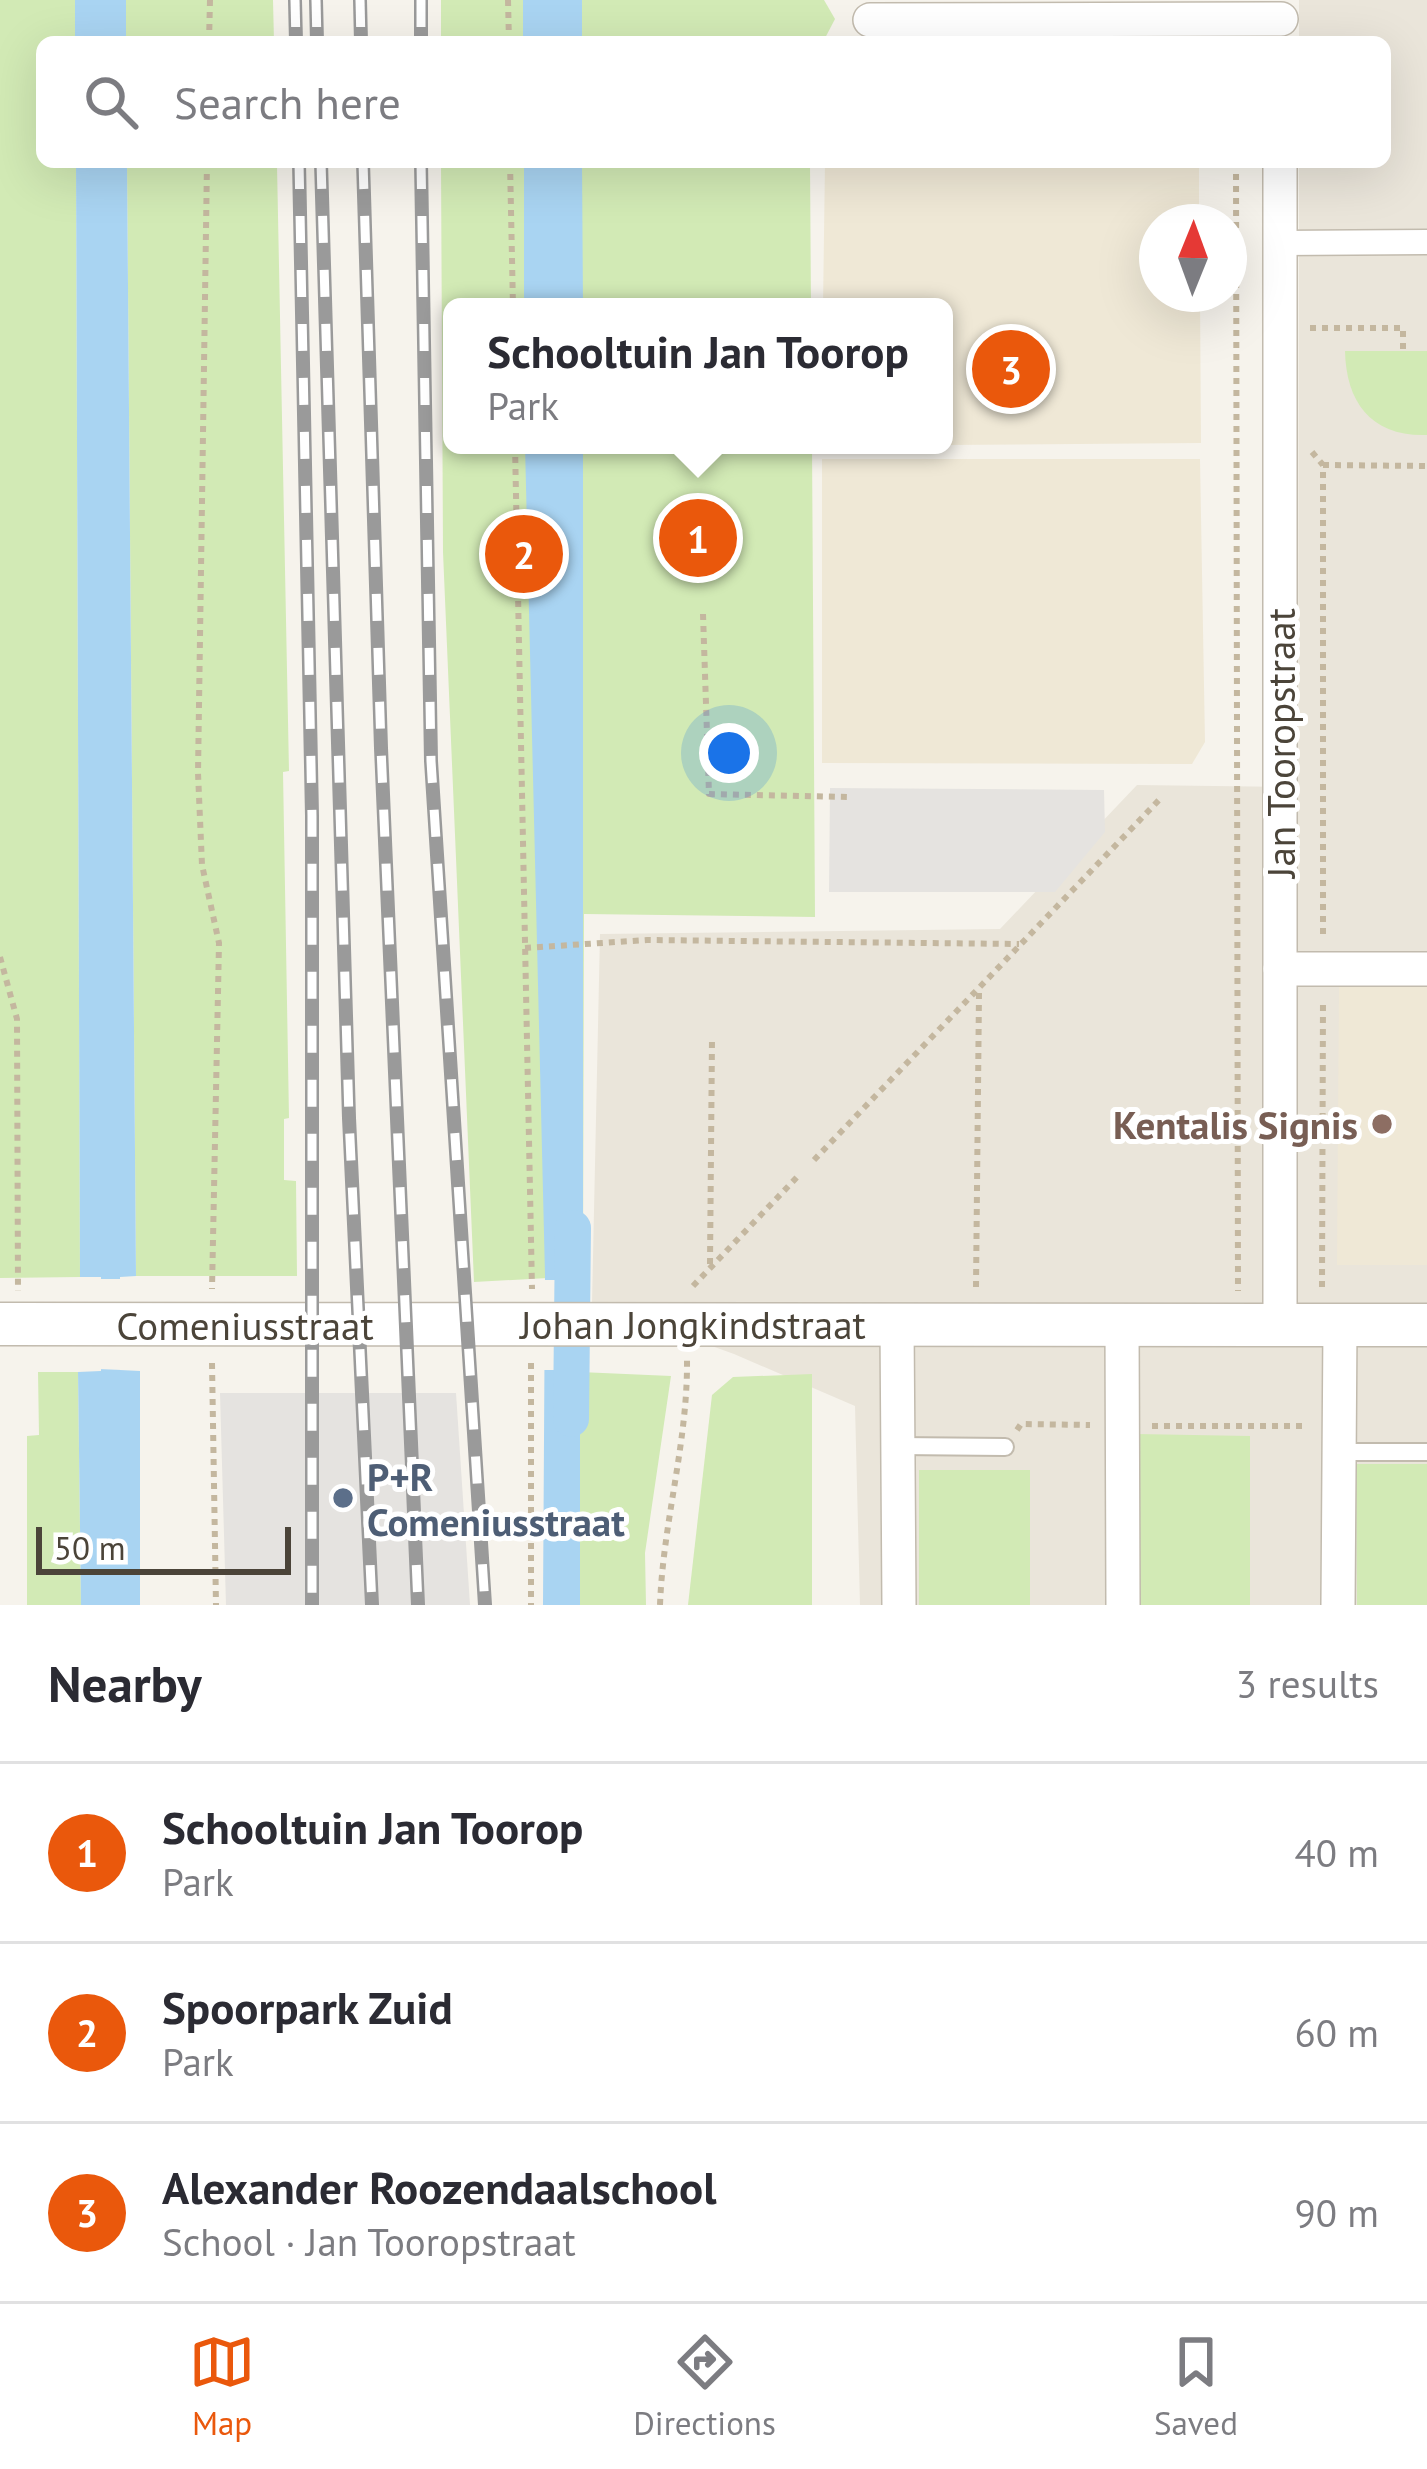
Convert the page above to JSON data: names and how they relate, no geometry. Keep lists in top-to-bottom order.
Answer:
{
  "streets": {
    "street": ["Jan Tooropstraat", "Johan Jongkindstraat", "Comeniusstraat"]
  },
  "crossings": [
    ["Jan Tooropstraat", "Johan Jongkindstraat"],
    ["Johan Jongkindstraat", "Comeniusstraat"]
  ],
  "places": ["Kentalis Signis", "P+R Comeniusstraat"],
  "scale_bar": "50 m",
  "north": "top",
  "page": {
    "search": "Search here",
    "popup": ["Schooltuin Jan Toorop", "Park"],
    "pins": ["3", "1", "2"],
    "scale": "50 m",
    "heading": ["Nearby", "3 results"],
    "list": [
      {
        "mark": "1",
        "name": "Schooltuin Jan Toorop",
        "note": "Park",
        "value": "40 m"
      },
      {
        "mark": "2",
        "name": "Spoorpark Zuid",
        "note": "Park",
        "value": "60 m"
      },
      {
        "mark": "3",
        "name": "Alexander Roozendaalschool",
        "note": "School · Jan Tooropstraat",
        "value": "90 m"
      }
    ],
    "nav": ["Map", "Directions", "Saved"]
  }
}
